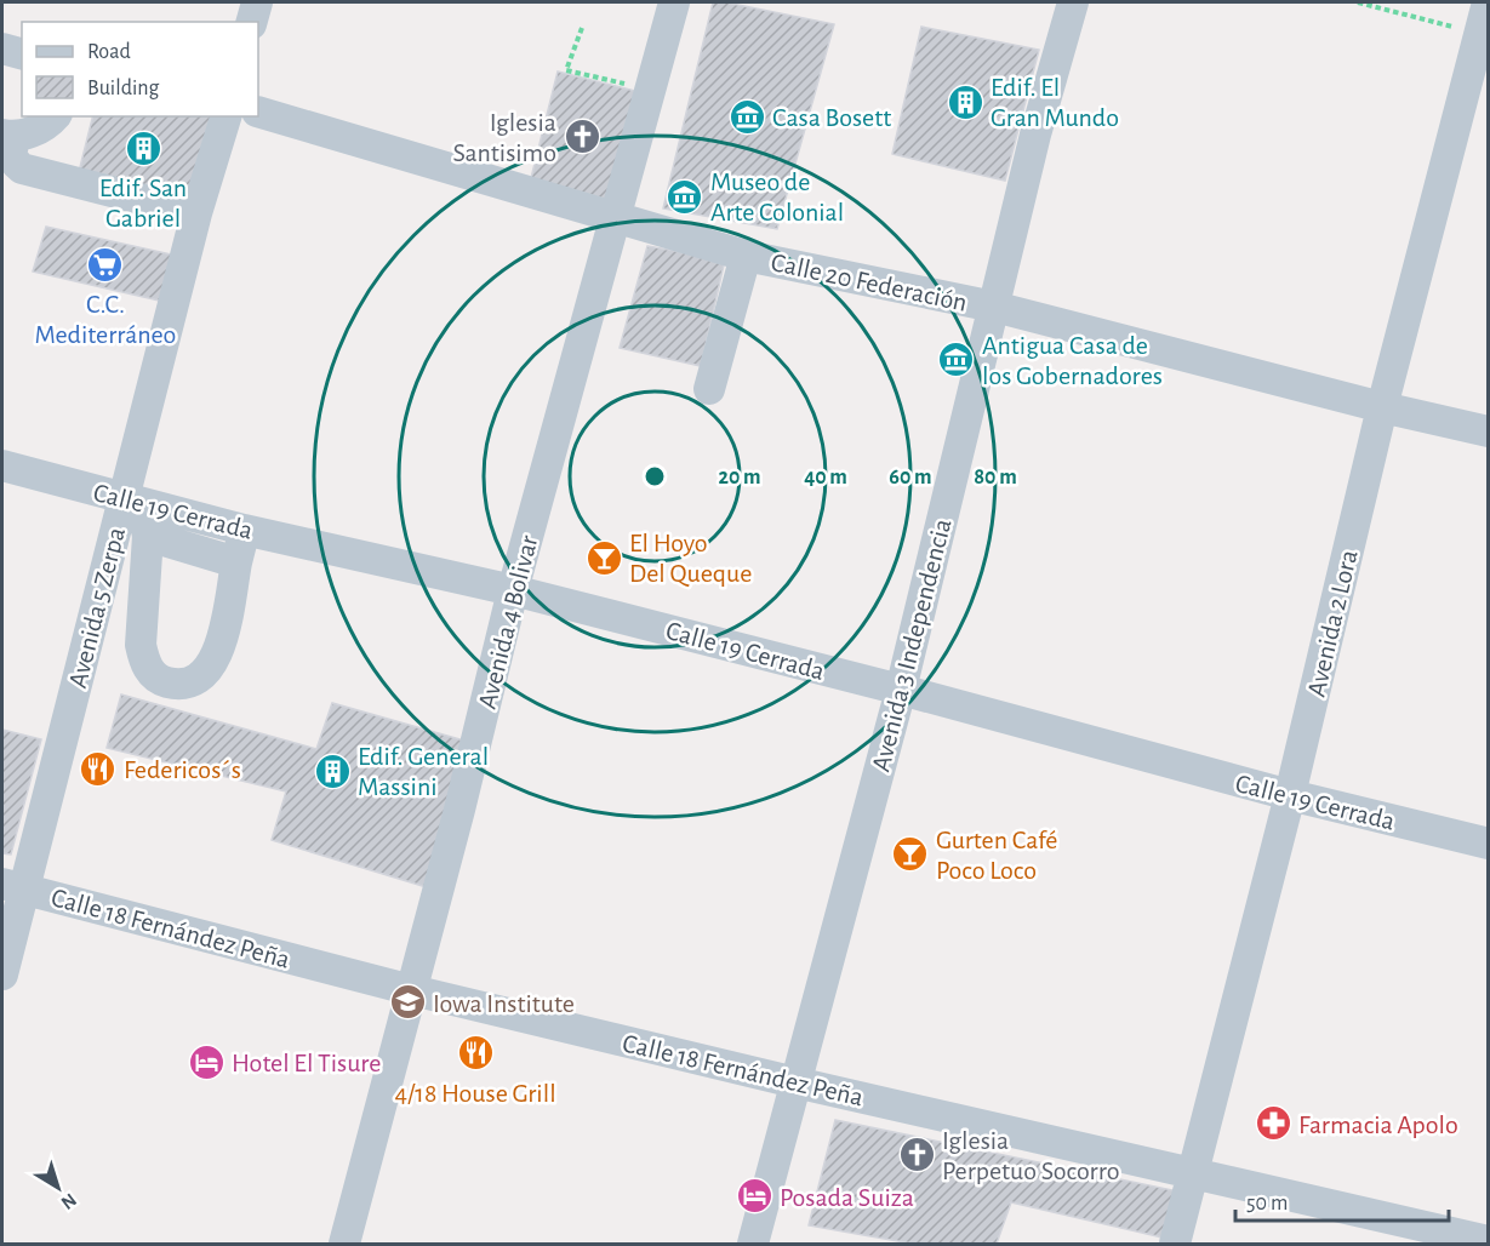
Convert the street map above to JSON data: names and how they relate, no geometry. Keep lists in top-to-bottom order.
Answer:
{
  "streets": {
    "street": [
      "Calle 20 Federación",
      "Calle 19 Cerrada",
      "Avenida 5 Zerpa",
      "Avenida 4 Bolivar",
      "Avenida 2 Lora",
      "Avenida 3 Independencia",
      "Calle 18 Fernández Peña"
    ]
  },
  "crossings": [
    ["Calle 20 Federación", "Avenida 4 Bolivar"],
    ["Calle 20 Federación", "Avenida 2 Lora"],
    ["Calle 20 Federación", "Avenida 3 Independencia"],
    ["Calle 19 Cerrada", "Avenida 5 Zerpa"],
    ["Calle 19 Cerrada", "Avenida 4 Bolivar"],
    ["Calle 19 Cerrada", "Avenida 2 Lora"],
    ["Calle 19 Cerrada", "Avenida 3 Independencia"],
    ["Avenida 5 Zerpa", "Calle 18 Fernández Peña"],
    ["Avenida 4 Bolivar", "Calle 18 Fernández Peña"],
    ["Avenida 2 Lora", "Calle 18 Fernández Peña"],
    ["Avenida 3 Independencia", "Calle 18 Fernández Peña"]
  ],
  "places": {
    "building": ["Edif. El Gran Mundo", "Edif. San Gabriel", "Edif. General Massini"],
    "museum": ["Casa Bosett", "Museo de Arte Colonial", "Antigua Casa de los Gobernadores"],
    "church": ["Iglesia Santisimo", "Iglesia Perpetuo Socorro"],
    "supermarket": ["C.C. Mediterráneo"],
    "bar": ["El Hoyo Del Queque", "Gurten Café Poco Loco"],
    "restaurant": ["Federicos´s", "4/18 House Grill"],
    "school or university": ["Iowa Institute"],
    "hotel": ["Hotel El Tisure", "Posada Suiza"],
    "pharmacy": ["Farmacia Apolo"]
  },
  "legend": ["Road", "Building"],
  "scale_bar": "50 m",
  "north": "bottom right",
  "rings": [
    "20 m",
    "40 m",
    "60 m",
    "80 m"
  ]
}
